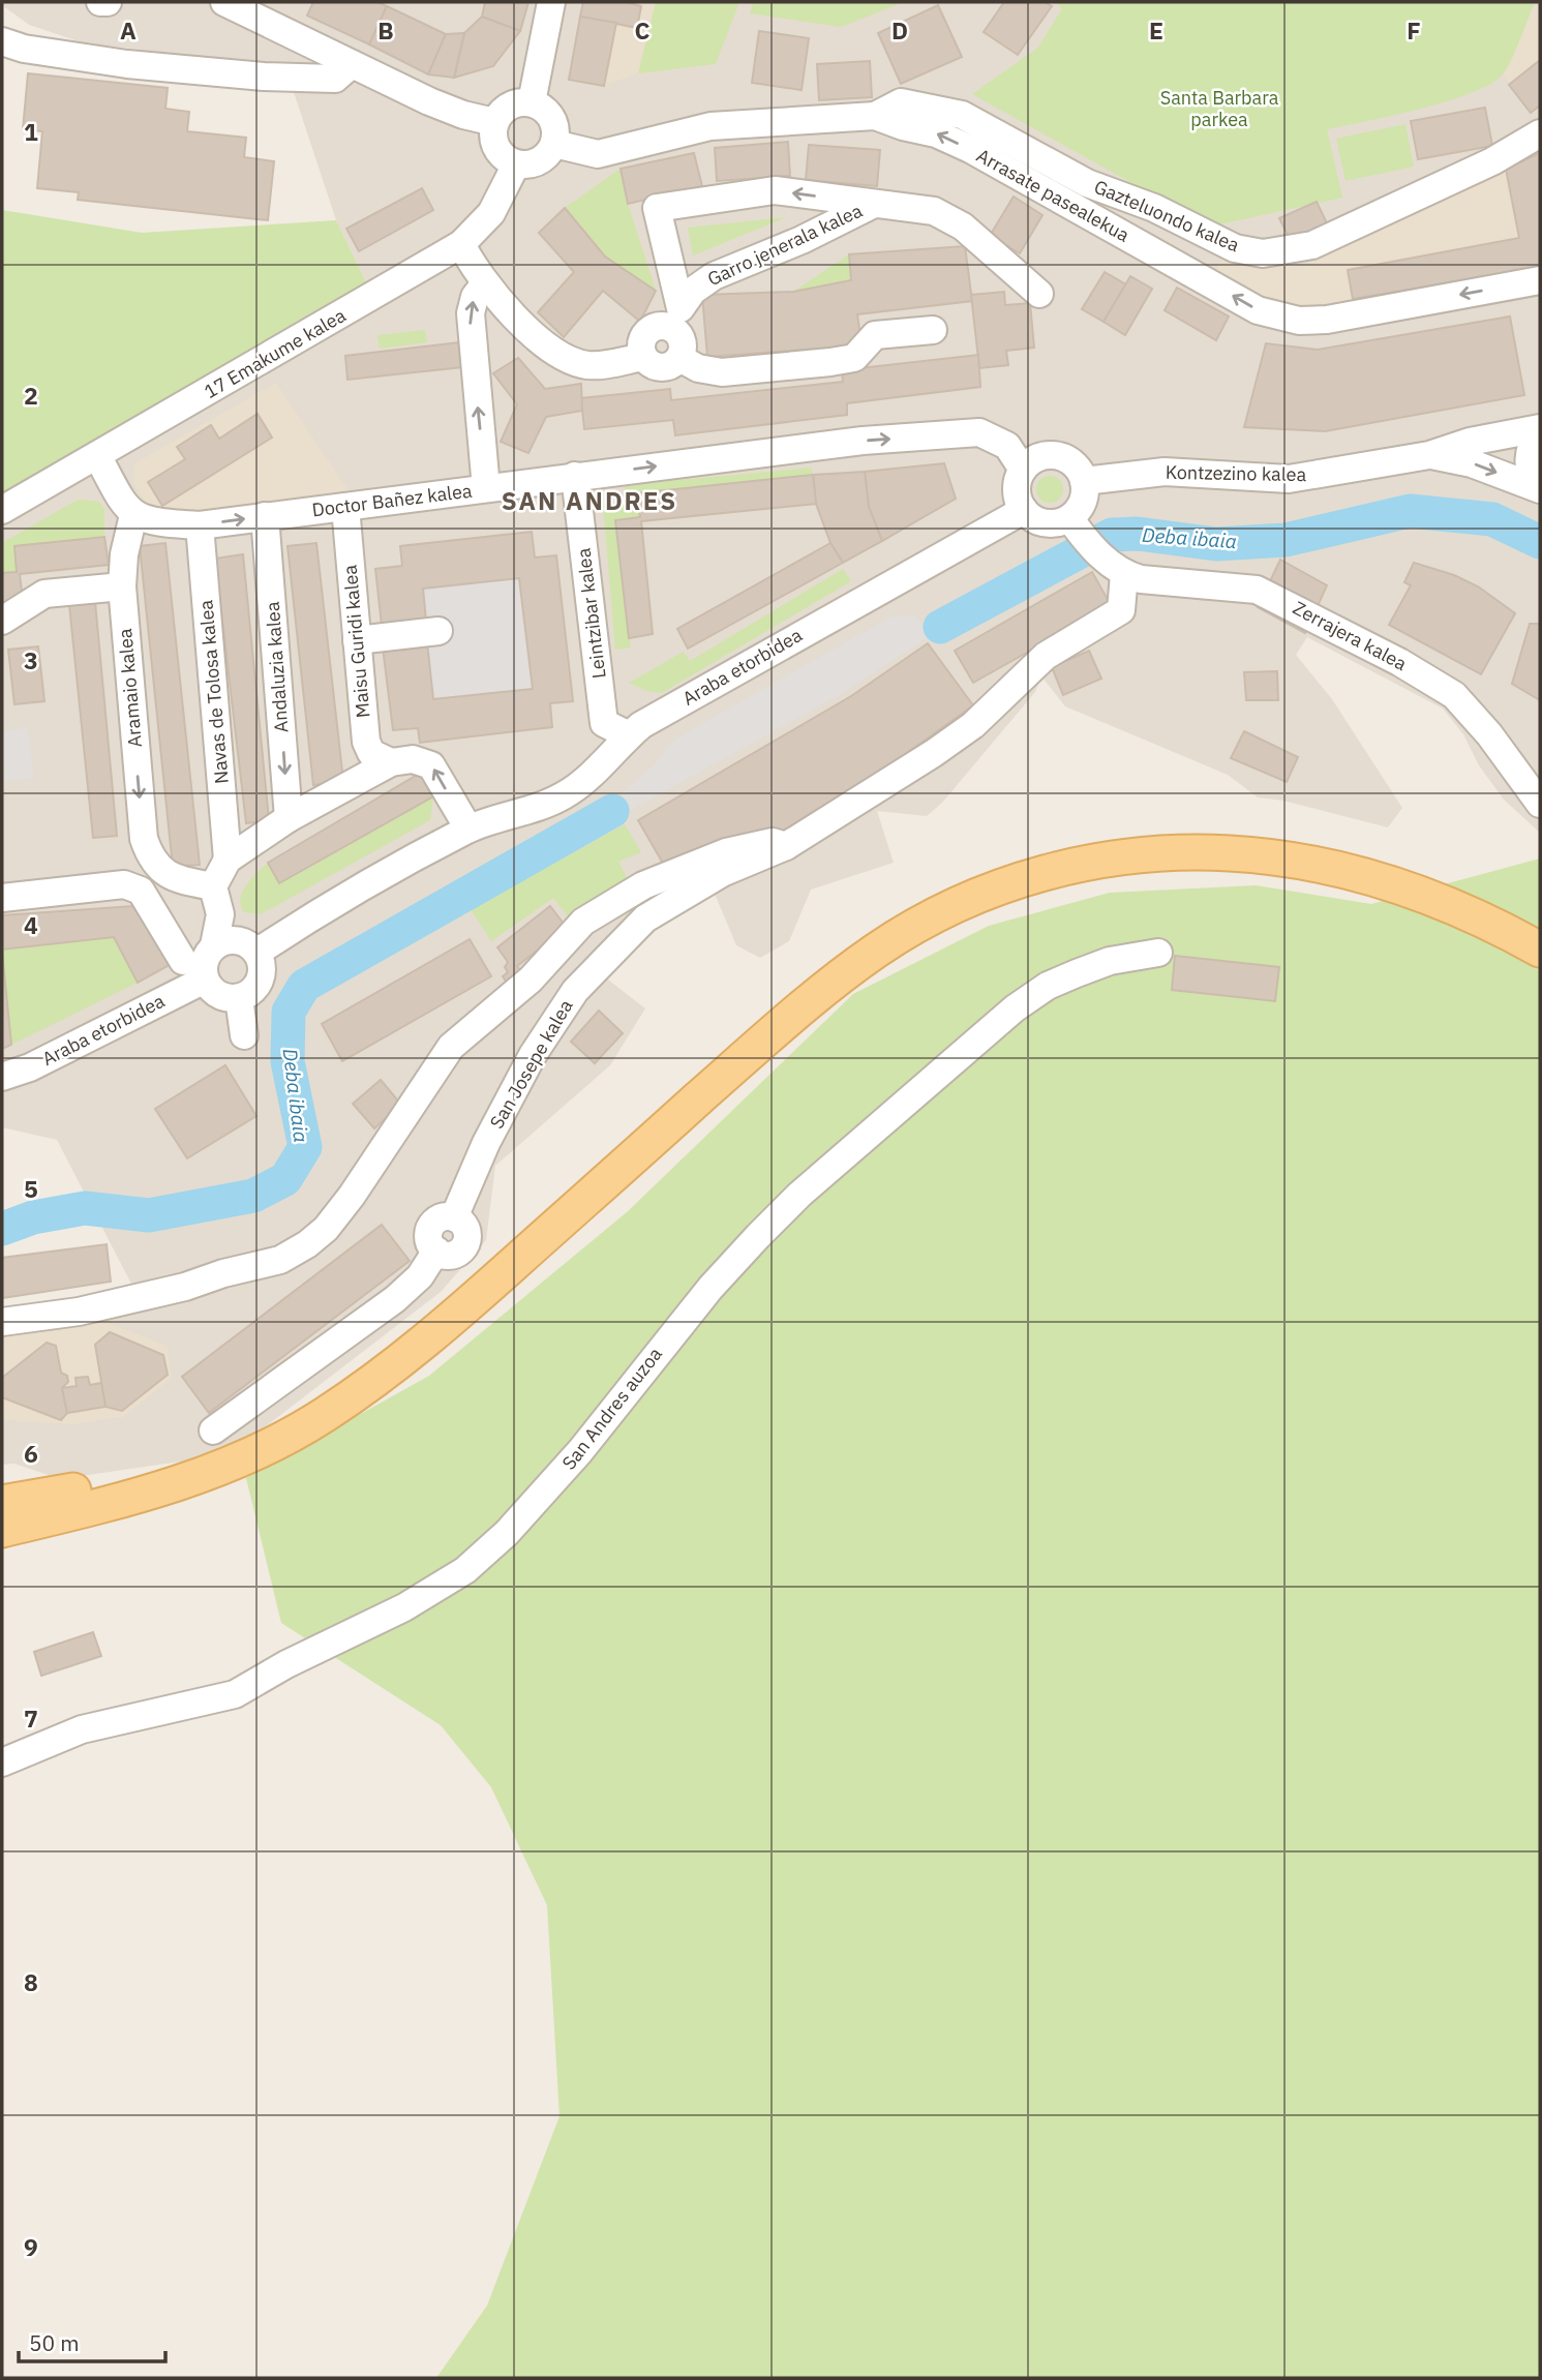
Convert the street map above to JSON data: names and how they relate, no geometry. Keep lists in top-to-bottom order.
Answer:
{
  "streets": {
    "street": [
      "Arrasate pasealekua",
      "Gazteluondo kalea",
      "Garro jenerala kalea",
      "17 Emakume kalea",
      "Kontzezino kalea",
      "Doctor Bañez kalea",
      "Leintzibar kalea",
      "Zerrajera kalea",
      "Maisu Guridi kalea",
      "Andaluzia kalea",
      "Araba etorbidea",
      "Aramaio kalea",
      "Navas de Tolosa kalea",
      "San Josepe kalea",
      "San Andres auzoa"
    ]
  },
  "crossings": [
    ["Arrasate pasealekua", "Gazteluondo kalea"],
    ["Arrasate pasealekua", "17 Emakume kalea"],
    ["Kontzezino kalea", "Doctor Bañez kalea"],
    ["Kontzezino kalea", "Araba etorbidea"],
    ["Doctor Bañez kalea", "Leintzibar kalea"],
    ["Doctor Bañez kalea", "Maisu Guridi kalea"],
    ["Doctor Bañez kalea", "Andaluzia kalea"],
    ["Doctor Bañez kalea", "Araba etorbidea"],
    ["Doctor Bañez kalea", "Aramaio kalea"],
    ["Doctor Bañez kalea", "Navas de Tolosa kalea"],
    ["Leintzibar kalea", "Araba etorbidea"],
    ["Zerrajera kalea", "San Josepe kalea"]
  ],
  "one_way": ["Arrasate pasealekua", "Andaluzia kalea", "Aramaio kalea"],
  "districts": ["SAN ANDRES"],
  "water": ["Deba ibaia"],
  "parks": ["Santa Barbara parkea"],
  "scale_bar": "50 m",
  "grid": {
    "columns": [
      "A",
      "B",
      "C",
      "D",
      "E",
      "F"
    ],
    "rows": [
      "1",
      "2",
      "3",
      "4",
      "5",
      "6",
      "7",
      "8",
      "9"
    ]
  }
}
